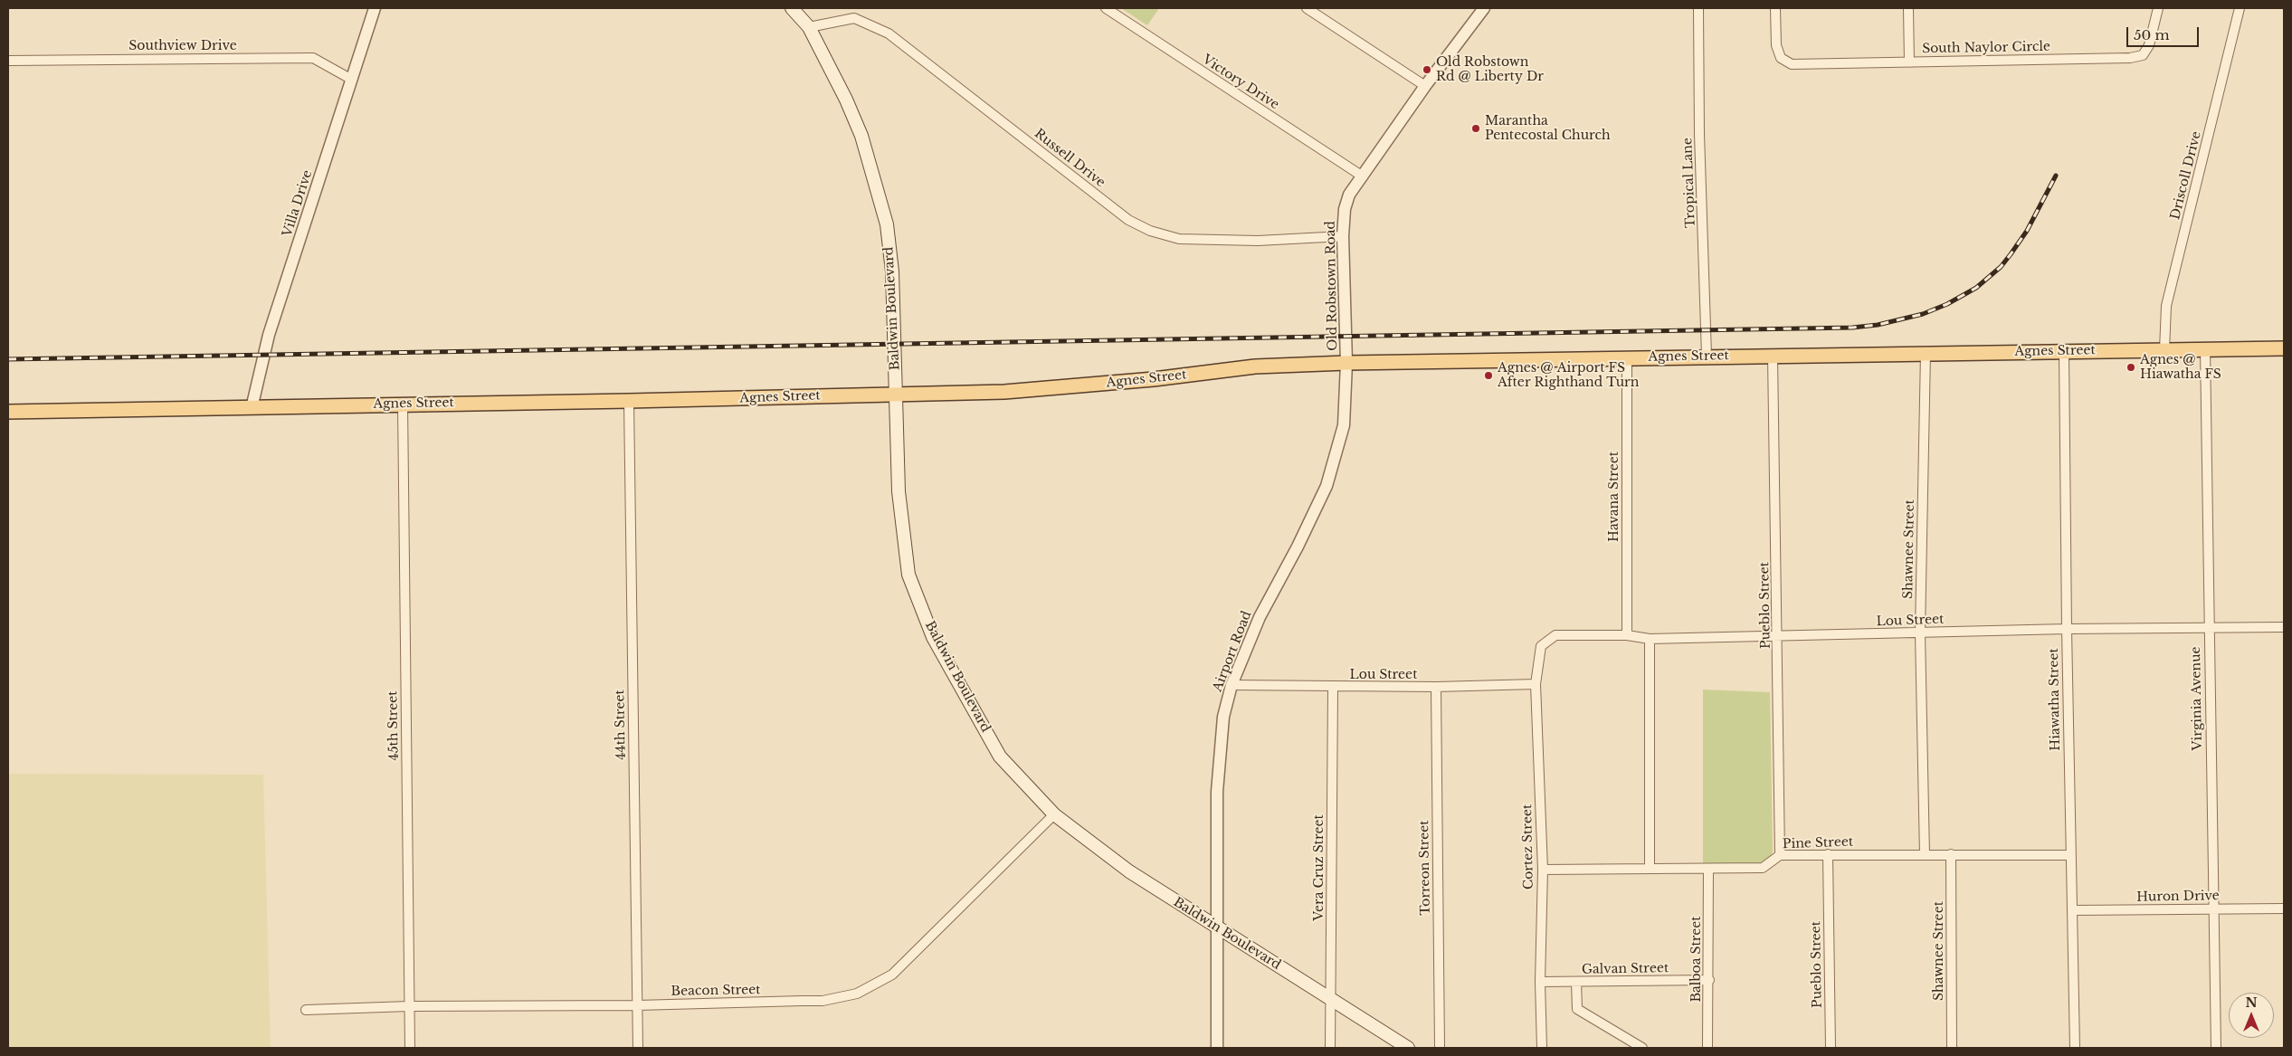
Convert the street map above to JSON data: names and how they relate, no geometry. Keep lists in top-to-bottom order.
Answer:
{
  "streets": {
    "main road": ["Baldwin Boulevard", "Agnes Street"],
    "street": [
      "Southview Drive",
      "South Naylor Circle",
      "Victory Drive",
      "Russell Drive",
      "Driscoll Drive",
      "Tropical Lane",
      "Villa Drive",
      "Old Robstown Road",
      "Havana Street",
      "Shawnee Street",
      "Pueblo Street",
      "Lou Street",
      "Airport Road",
      "Virginia Avenue",
      "Hiawatha Street",
      "44th Street",
      "45th Street",
      "Pine Street",
      "Cortez Street",
      "Vera Cruz Street",
      "Torreon Street",
      "Huron Drive",
      "Balboa Street",
      "Galvan Street",
      "Beacon Street"
    ]
  },
  "crossings": [
    ["Southview Drive", "Villa Drive"],
    ["Victory Drive", "Old Robstown Road"],
    ["Russell Drive", "Old Robstown Road"],
    ["Russell Drive", "Baldwin Boulevard"],
    ["Driscoll Drive", "Agnes Street"],
    ["Tropical Lane", "Agnes Street"],
    ["Villa Drive", "Agnes Street"],
    ["Old Robstown Road", "Agnes Street"],
    ["Old Robstown Road", "Airport Road"],
    ["Baldwin Boulevard", "Agnes Street"],
    ["Baldwin Boulevard", "Airport Road"],
    ["Baldwin Boulevard", "Vera Cruz Street"],
    ["Baldwin Boulevard", "Beacon Street"],
    ["Agnes Street", "Havana Street"],
    ["Agnes Street", "Shawnee Street"],
    ["Agnes Street", "Pueblo Street"],
    ["Agnes Street", "Airport Road"],
    ["Agnes Street", "Virginia Avenue"],
    ["Agnes Street", "Hiawatha Street"],
    ["Agnes Street", "44th Street"],
    ["Agnes Street", "45th Street"],
    ["Havana Street", "Lou Street"],
    ["Shawnee Street", "Lou Street"],
    ["Shawnee Street", "Pine Street"],
    ["Pueblo Street", "Lou Street"],
    ["Pueblo Street", "Pine Street"],
    ["Lou Street", "Airport Road"],
    ["Lou Street", "Virginia Avenue"],
    ["Lou Street", "Hiawatha Street"],
    ["Lou Street", "Cortez Street"],
    ["Lou Street", "Vera Cruz Street"],
    ["Lou Street", "Torreon Street"],
    ["Virginia Avenue", "Huron Drive"],
    ["Hiawatha Street", "Pine Street"],
    ["Hiawatha Street", "Huron Drive"],
    ["44th Street", "Beacon Street"],
    ["45th Street", "Beacon Street"],
    ["Pine Street", "Cortez Street"],
    ["Pine Street", "Balboa Street"],
    ["Cortez Street", "Galvan Street"],
    ["Balboa Street", "Galvan Street"]
  ],
  "places": [
    "Old Robstown Rd @ Liberty Dr",
    "Marantha Pentecostal Church",
    "Agnes @ Hiawatha FS",
    "Agnes @ Airport FS After Righthand Turn"
  ],
  "scale_bar": "50 m",
  "north": "top"
}
